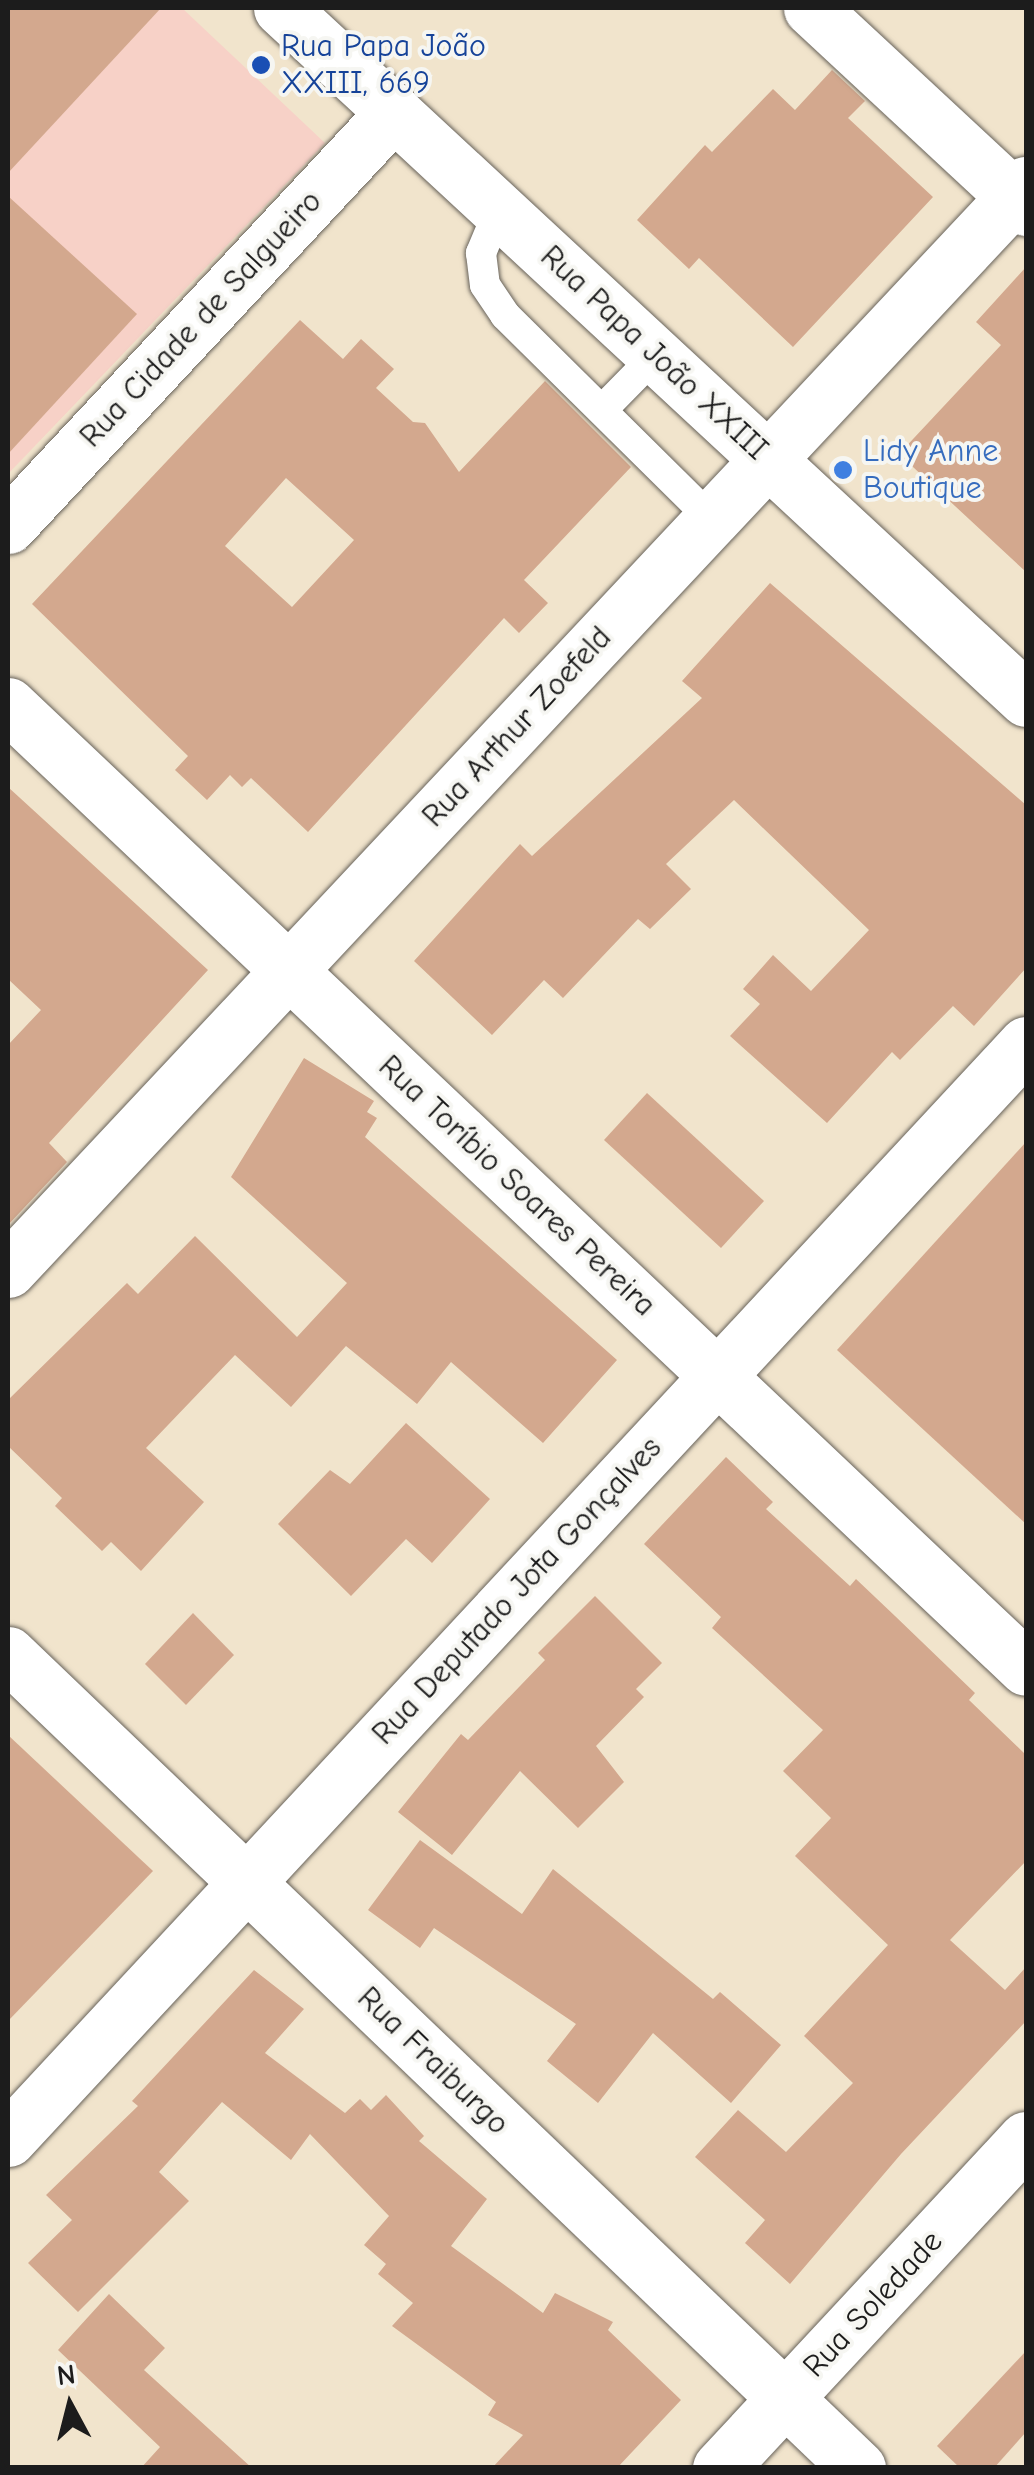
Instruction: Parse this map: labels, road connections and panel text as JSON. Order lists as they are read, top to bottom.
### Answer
{
  "streets": {
    "street": [
      "Rua Cidade de Salgueiro",
      "Rua Papa João XXIII",
      "Rua Arthur Zoefeld",
      "Rua Toríbio Soares Pereira",
      "Rua Deputado Jota Gonçalves",
      "Rua Fraiburgo",
      "Rua Soledade"
    ]
  },
  "crossings": [
    ["Rua Cidade de Salgueiro", "Rua Papa João XXIII"],
    ["Rua Papa João XXIII", "Rua Arthur Zoefeld"],
    ["Rua Arthur Zoefeld", "Rua Toríbio Soares Pereira"],
    ["Rua Toríbio Soares Pereira", "Rua Deputado Jota Gonçalves"],
    ["Rua Deputado Jota Gonçalves", "Rua Fraiburgo"],
    ["Rua Fraiburgo", "Rua Soledade"]
  ],
  "places": ["Rua Papa João XXIII, 669", "Lidy Anne Boutique"],
  "north": "top"
}
